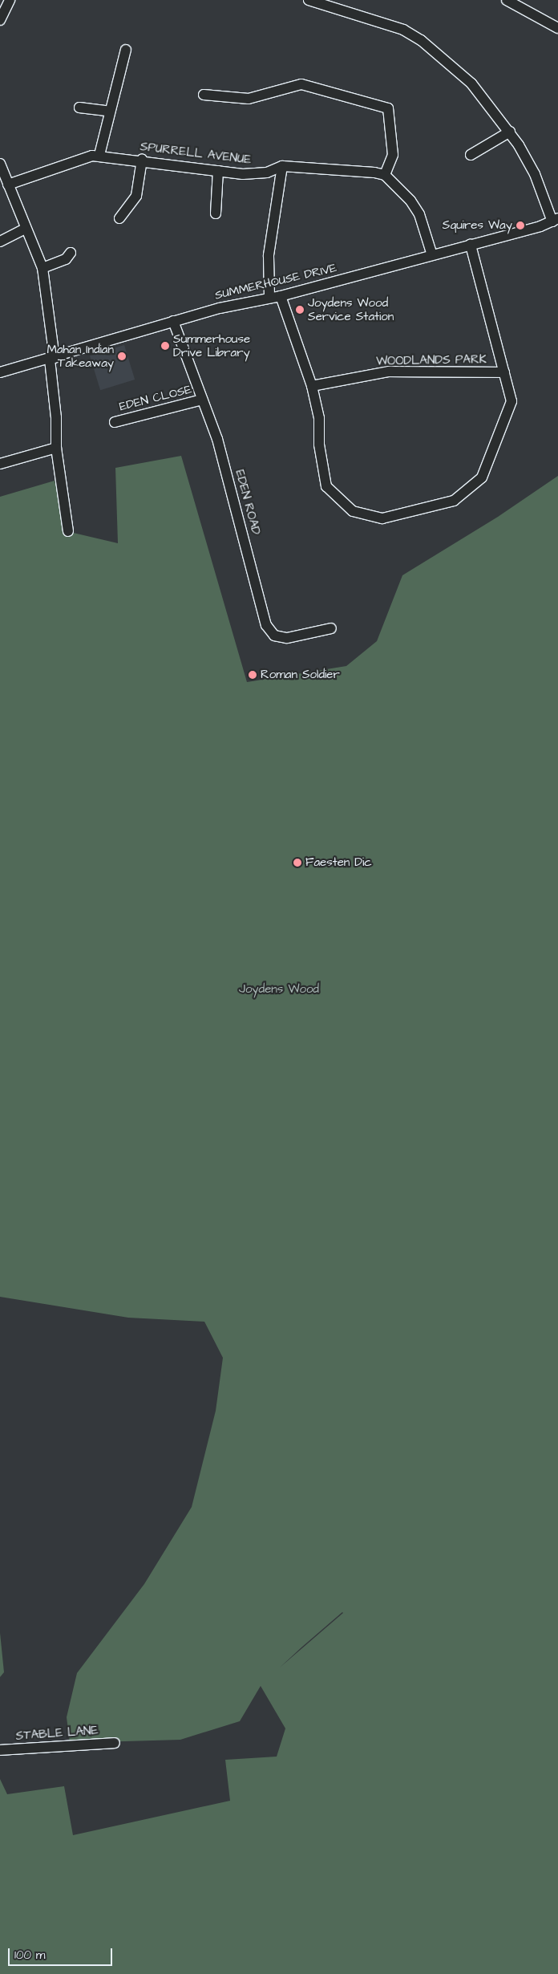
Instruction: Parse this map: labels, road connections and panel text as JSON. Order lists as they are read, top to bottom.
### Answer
{
  "streets": {
    "street": [
      "SPURRELL AVENUE",
      "SUMMERHOUSE DRIVE",
      "WOODLANDS PARK",
      "EDEN CLOSE",
      "EDEN ROAD",
      "STABLE LANE"
    ]
  },
  "crossings": [
    ["SUMMERHOUSE DRIVE", "WOODLANDS PARK"],
    ["SUMMERHOUSE DRIVE", "EDEN ROAD"],
    ["EDEN CLOSE", "EDEN ROAD"]
  ],
  "parks": ["Joydens Wood"],
  "places": [
    "Squires Way",
    "Joydens Wood Service Station",
    "Summerhouse Drive Library",
    "Mahan Indian Takeaway",
    "Roman Soldier",
    "Faesten Dic"
  ],
  "scale_bar": "100 m"
}
